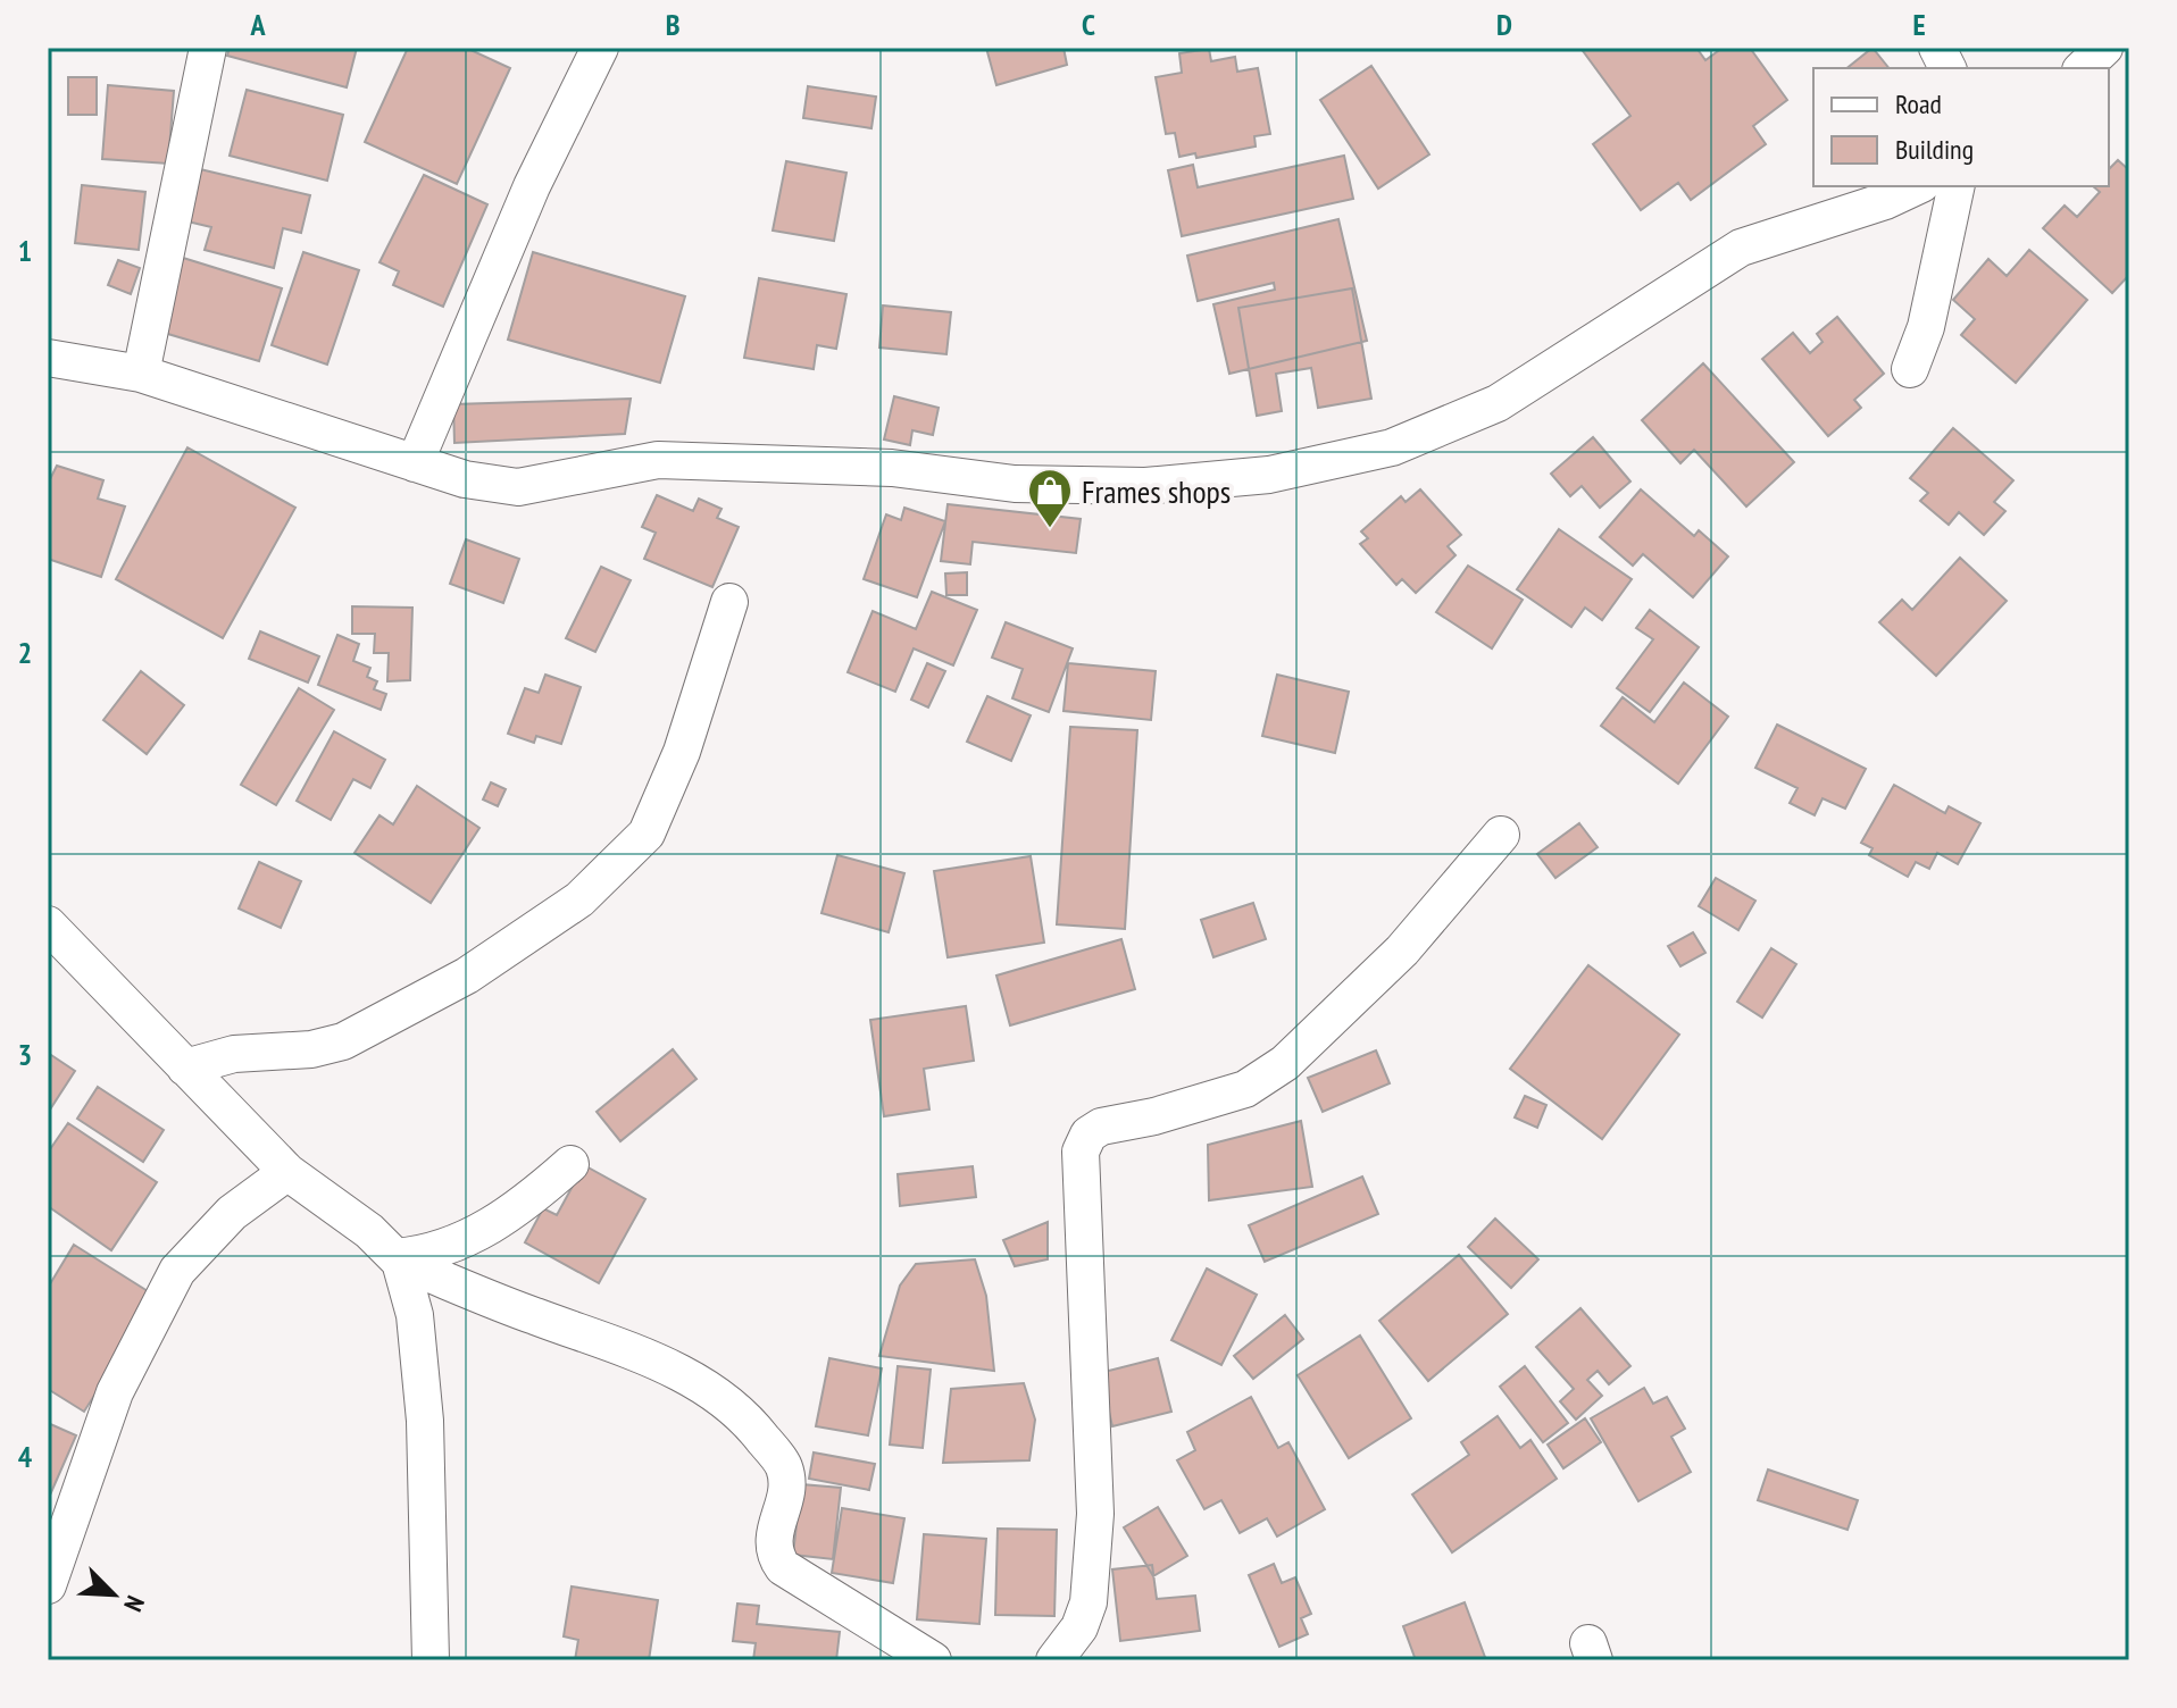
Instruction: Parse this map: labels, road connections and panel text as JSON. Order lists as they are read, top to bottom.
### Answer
{
  "places": {
    "shop": ["Frames shops"]
  },
  "legend": ["Road", "Building"],
  "north": "bottom right",
  "grid": {
    "columns": [
      "A",
      "B",
      "C",
      "D",
      "E"
    ],
    "rows": [
      "1",
      "2",
      "3",
      "4"
    ]
  }
}
